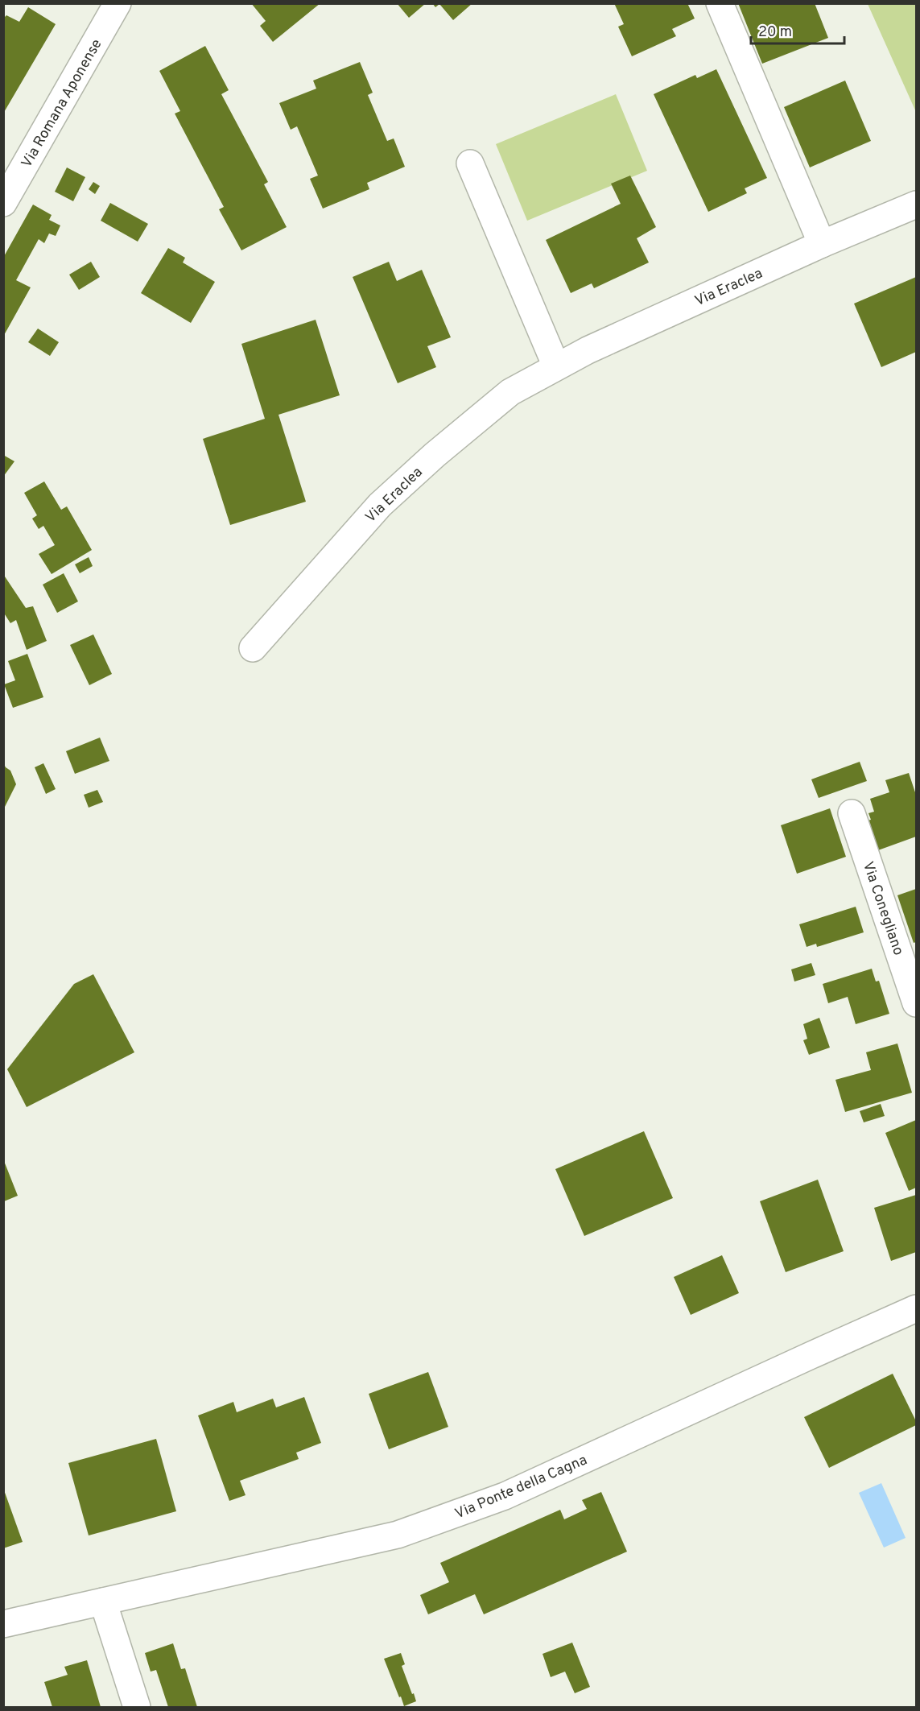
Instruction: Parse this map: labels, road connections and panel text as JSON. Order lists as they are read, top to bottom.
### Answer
{
  "streets": {
    "street": [
      "Via Romana Aponense",
      "Via Eraclea",
      "Via Conegliano",
      "Via Ponte della Cagna"
    ]
  },
  "scale_bar": "20 m"
}
